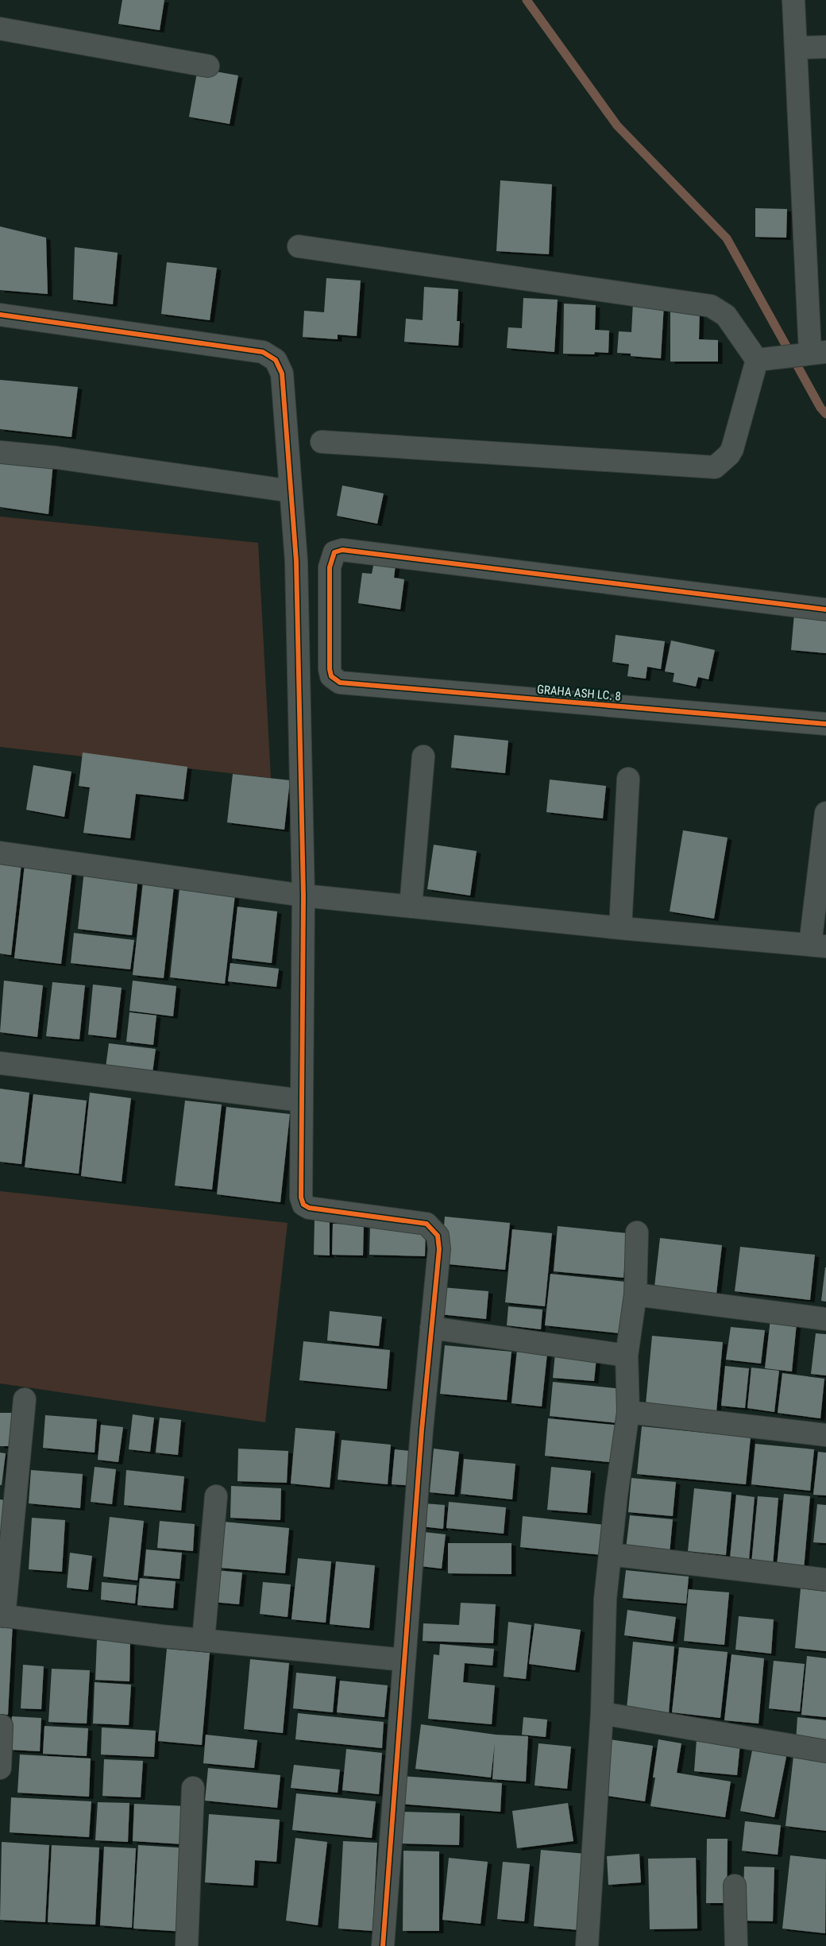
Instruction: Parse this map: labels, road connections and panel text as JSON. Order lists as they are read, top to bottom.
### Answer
{
  "streets": {
    "street": ["GRAHA ASH LC. 8"]
  }
}
